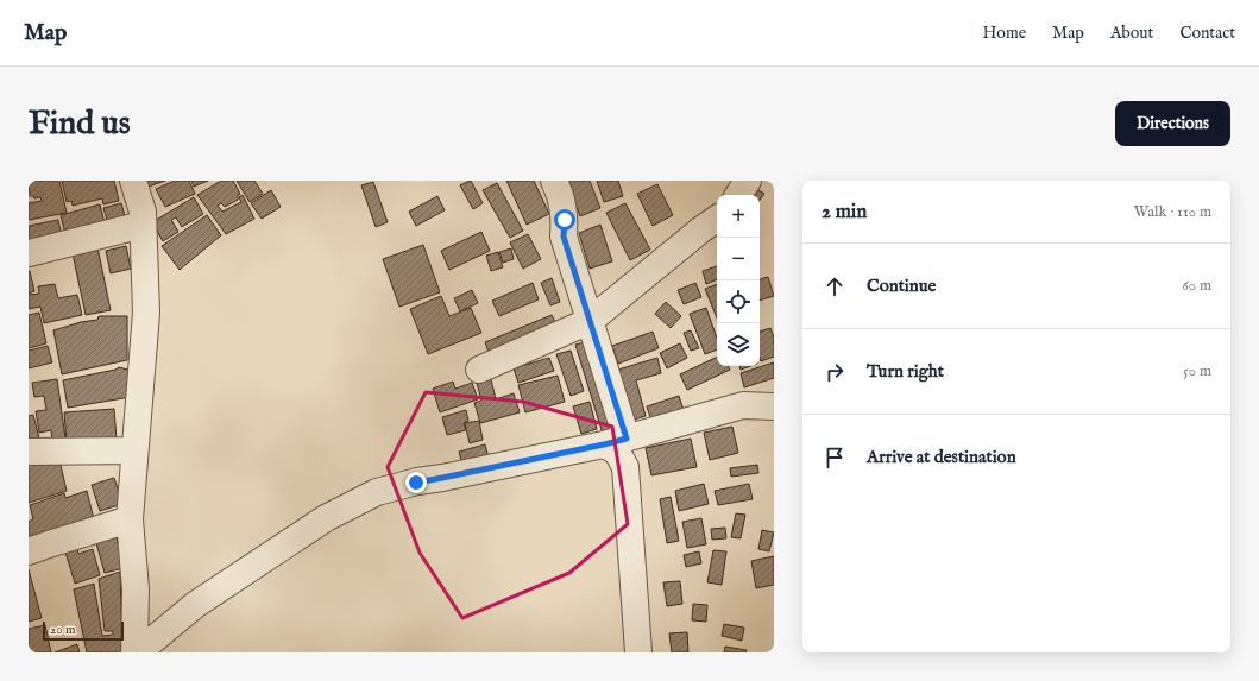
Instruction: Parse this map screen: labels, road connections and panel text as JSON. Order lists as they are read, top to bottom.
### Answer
{
  "scale_bar": "20 m",
  "page": {
    "header": "Map",
    "nav": [
      "Home",
      "Map",
      "About",
      "Contact"
    ],
    "buttons": "Directions",
    "title": "Find us",
    "heading": ["2 min", "Walk · 110 m"],
    "map_buttons": ["+", "−"],
    "list": [
      ["Continue", "60 m"],
      ["Turn right", "50 m"],
      "Arrive at destination"
    ],
    "scale": "20 m"
  }
}
